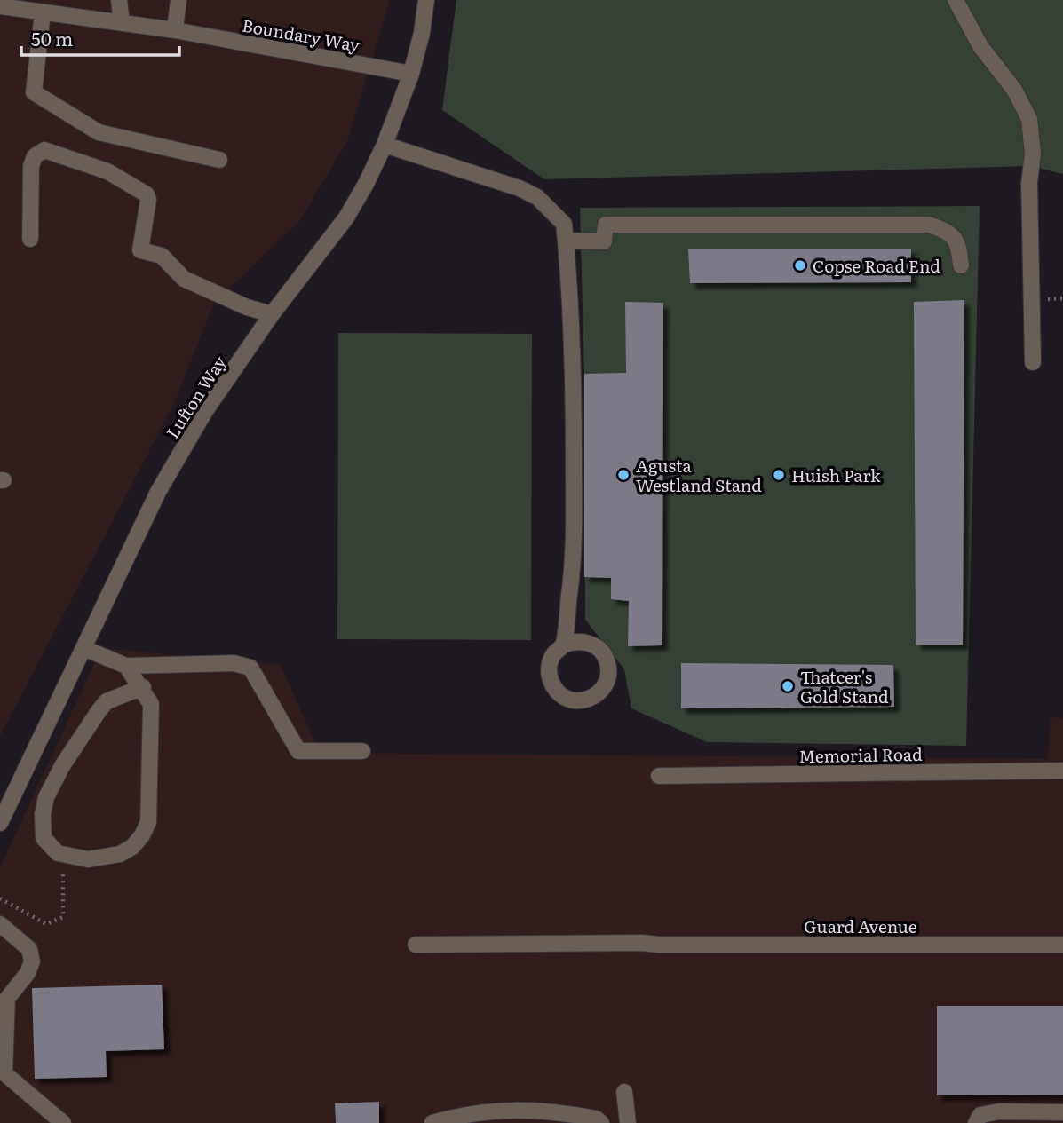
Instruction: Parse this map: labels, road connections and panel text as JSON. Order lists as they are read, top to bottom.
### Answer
{
  "streets": {
    "street": [
      "Boundary Way",
      "Lufton Way",
      "Memorial Road",
      "Guard Avenue"
    ]
  },
  "crossings": [
    ["Boundary Way", "Lufton Way"]
  ],
  "places": [
    "Copse Road End",
    "Agusta Westland Stand",
    "Huish Park",
    "Thatcer's Gold Stand"
  ],
  "scale_bar": "50 m"
}
